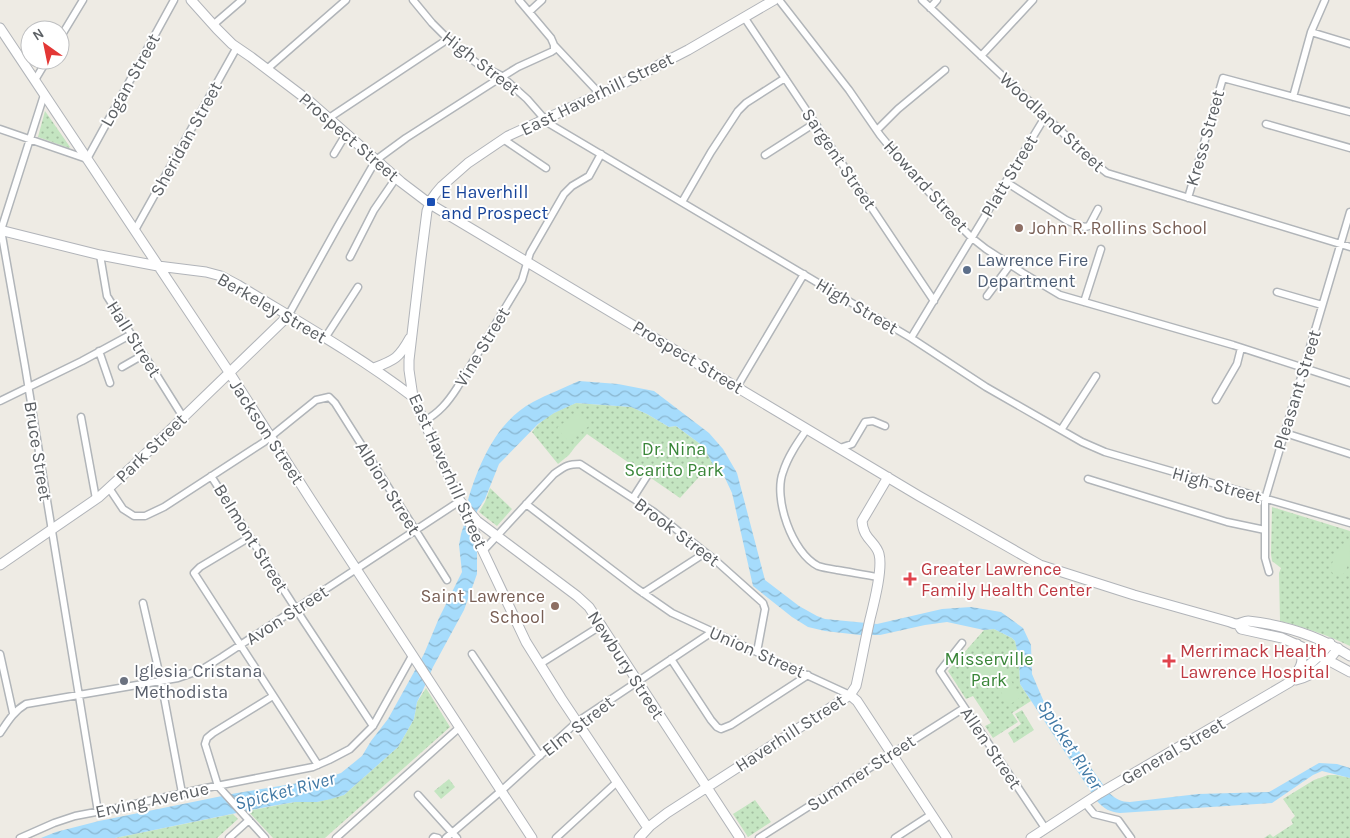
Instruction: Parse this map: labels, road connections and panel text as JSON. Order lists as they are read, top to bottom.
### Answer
{
  "streets": {
    "main road": [
      "East Haverhill Street",
      "Prospect Street",
      "Berkeley Street",
      "Jackson Street",
      "Park Street",
      "Union Street",
      "Newbury Street",
      "Haverhill Street",
      "General Street"
    ],
    "street": [
      "High Street",
      "Logan Street",
      "Woodland Street",
      "Kress Street",
      "Sheridan Street",
      "Sargent Street",
      "Platt Street",
      "Howard Street",
      "Hall Street",
      "Vine Street",
      "Pleasant Street",
      "Bruce Street",
      "Albion Street",
      "Brook Street",
      "Belmont Street",
      "Avon Street",
      "Elm Street",
      "Allen Street",
      "Summer Street",
      "Erving Avenue"
    ]
  },
  "crossings": [
    ["High Street", "East Haverhill Street"],
    ["High Street", "Platt Street"],
    ["High Street", "Vine Street"],
    ["High Street", "Pleasant Street"],
    ["Logan Street", "Jackson Street"],
    ["East Haverhill Street", "Prospect Street"],
    ["East Haverhill Street", "Sargent Street"],
    ["East Haverhill Street", "Berkeley Street"],
    ["East Haverhill Street", "Vine Street"],
    ["East Haverhill Street", "Brook Street"],
    ["East Haverhill Street", "Avon Street"],
    ["East Haverhill Street", "Newbury Street"],
    ["East Haverhill Street", "Elm Street"],
    ["East Haverhill Street", "Haverhill Street"],
    ["Woodland Street", "Kress Street"],
    ["Woodland Street", "Platt Street"],
    ["Woodland Street", "Pleasant Street"],
    ["Prospect Street", "Sheridan Street"],
    ["Prospect Street", "Vine Street"],
    ["Prospect Street", "Haverhill Street"],
    ["Prospect Street", "General Street"],
    ["Sheridan Street", "Jackson Street"],
    ["Sargent Street", "Platt Street"],
    ["Platt Street", "Howard Street"],
    ["Howard Street", "Pleasant Street"],
    ["Berkeley Street", "Hall Street"],
    ["Berkeley Street", "Jackson Street"],
    ["Berkeley Street", "Park Street"],
    ["Berkeley Street", "Bruce Street"],
    ["Hall Street", "Park Street"],
    ["Jackson Street", "Park Street"],
    ["Jackson Street", "Bruce Street"],
    ["Jackson Street", "Albion Street"],
    ["Jackson Street", "Avon Street"],
    ["Jackson Street", "Elm Street"],
    ["Jackson Street", "Erving Avenue"],
    ["Park Street", "Bruce Street"],
    ["Bruce Street", "Avon Street"],
    ["Bruce Street", "Erving Avenue"],
    ["Albion Street", "Avon Street"],
    ["Brook Street", "Union Street"],
    ["Brook Street", "Newbury Street"],
    ["Belmont Street", "Avon Street"],
    ["Belmont Street", "Erving Avenue"],
    ["Avon Street", "Newbury Street"],
    ["Union Street", "Elm Street"],
    ["Union Street", "Haverhill Street"],
    ["Union Street", "Summer Street"],
    ["Newbury Street", "Elm Street"],
    ["Newbury Street", "Haverhill Street"],
    ["Allen Street", "General Street"],
    ["Allen Street", "Summer Street"]
  ],
  "water": ["Spicket River"],
  "parks": ["Dr. Nina Scarito Park", "Misserville Park"],
  "places": {
    "transit": ["E Haverhill and Prospect"],
    "other": [
      "John R. Rollins School",
      "Lawrence Fire Department",
      "Saint Lawrence School",
      "Iglesia Cristana Methodista"
    ],
    "health": ["Greater Lawrence Family Health Center", "Merrimack Health Lawrence Hospital"]
  },
  "north": "top left"
}
